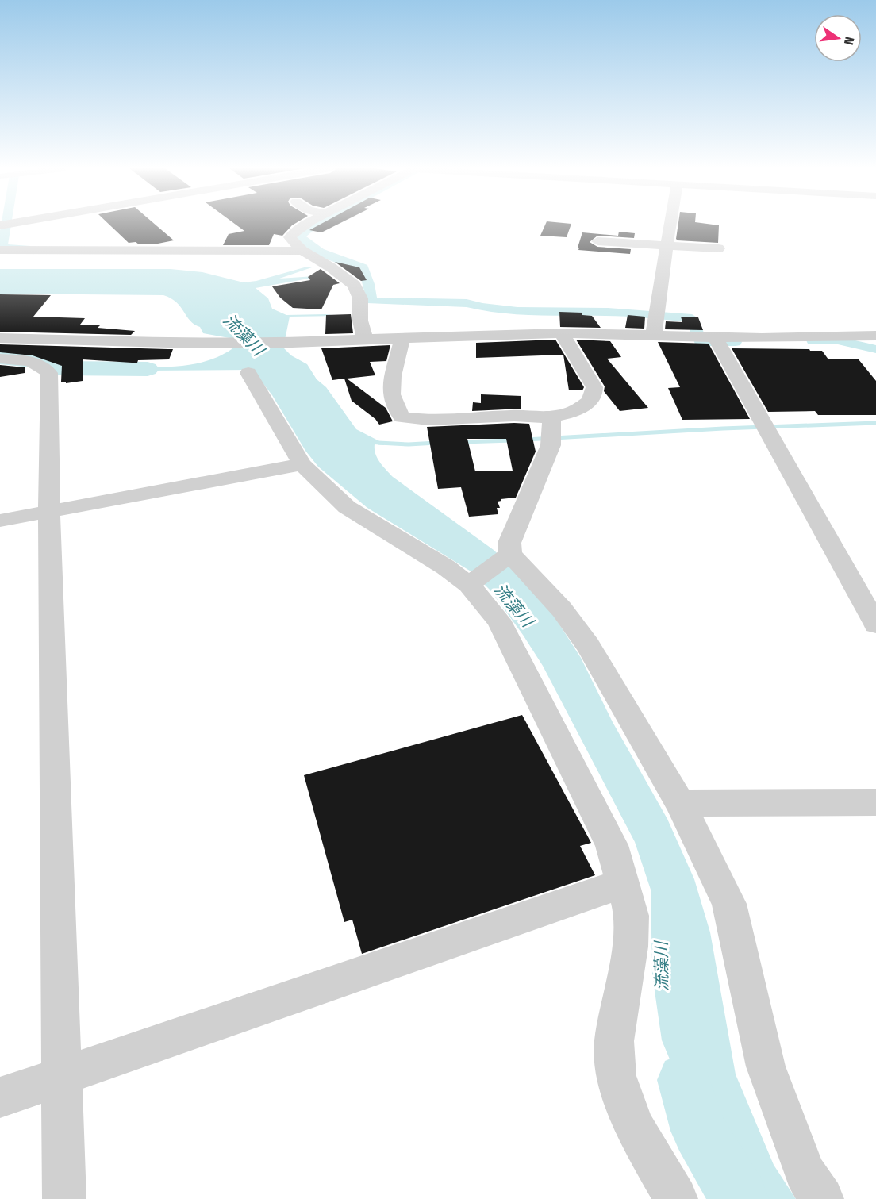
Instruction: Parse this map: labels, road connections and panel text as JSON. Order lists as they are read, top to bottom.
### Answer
{
  "water": ["流藻川"],
  "north": "right"
}
